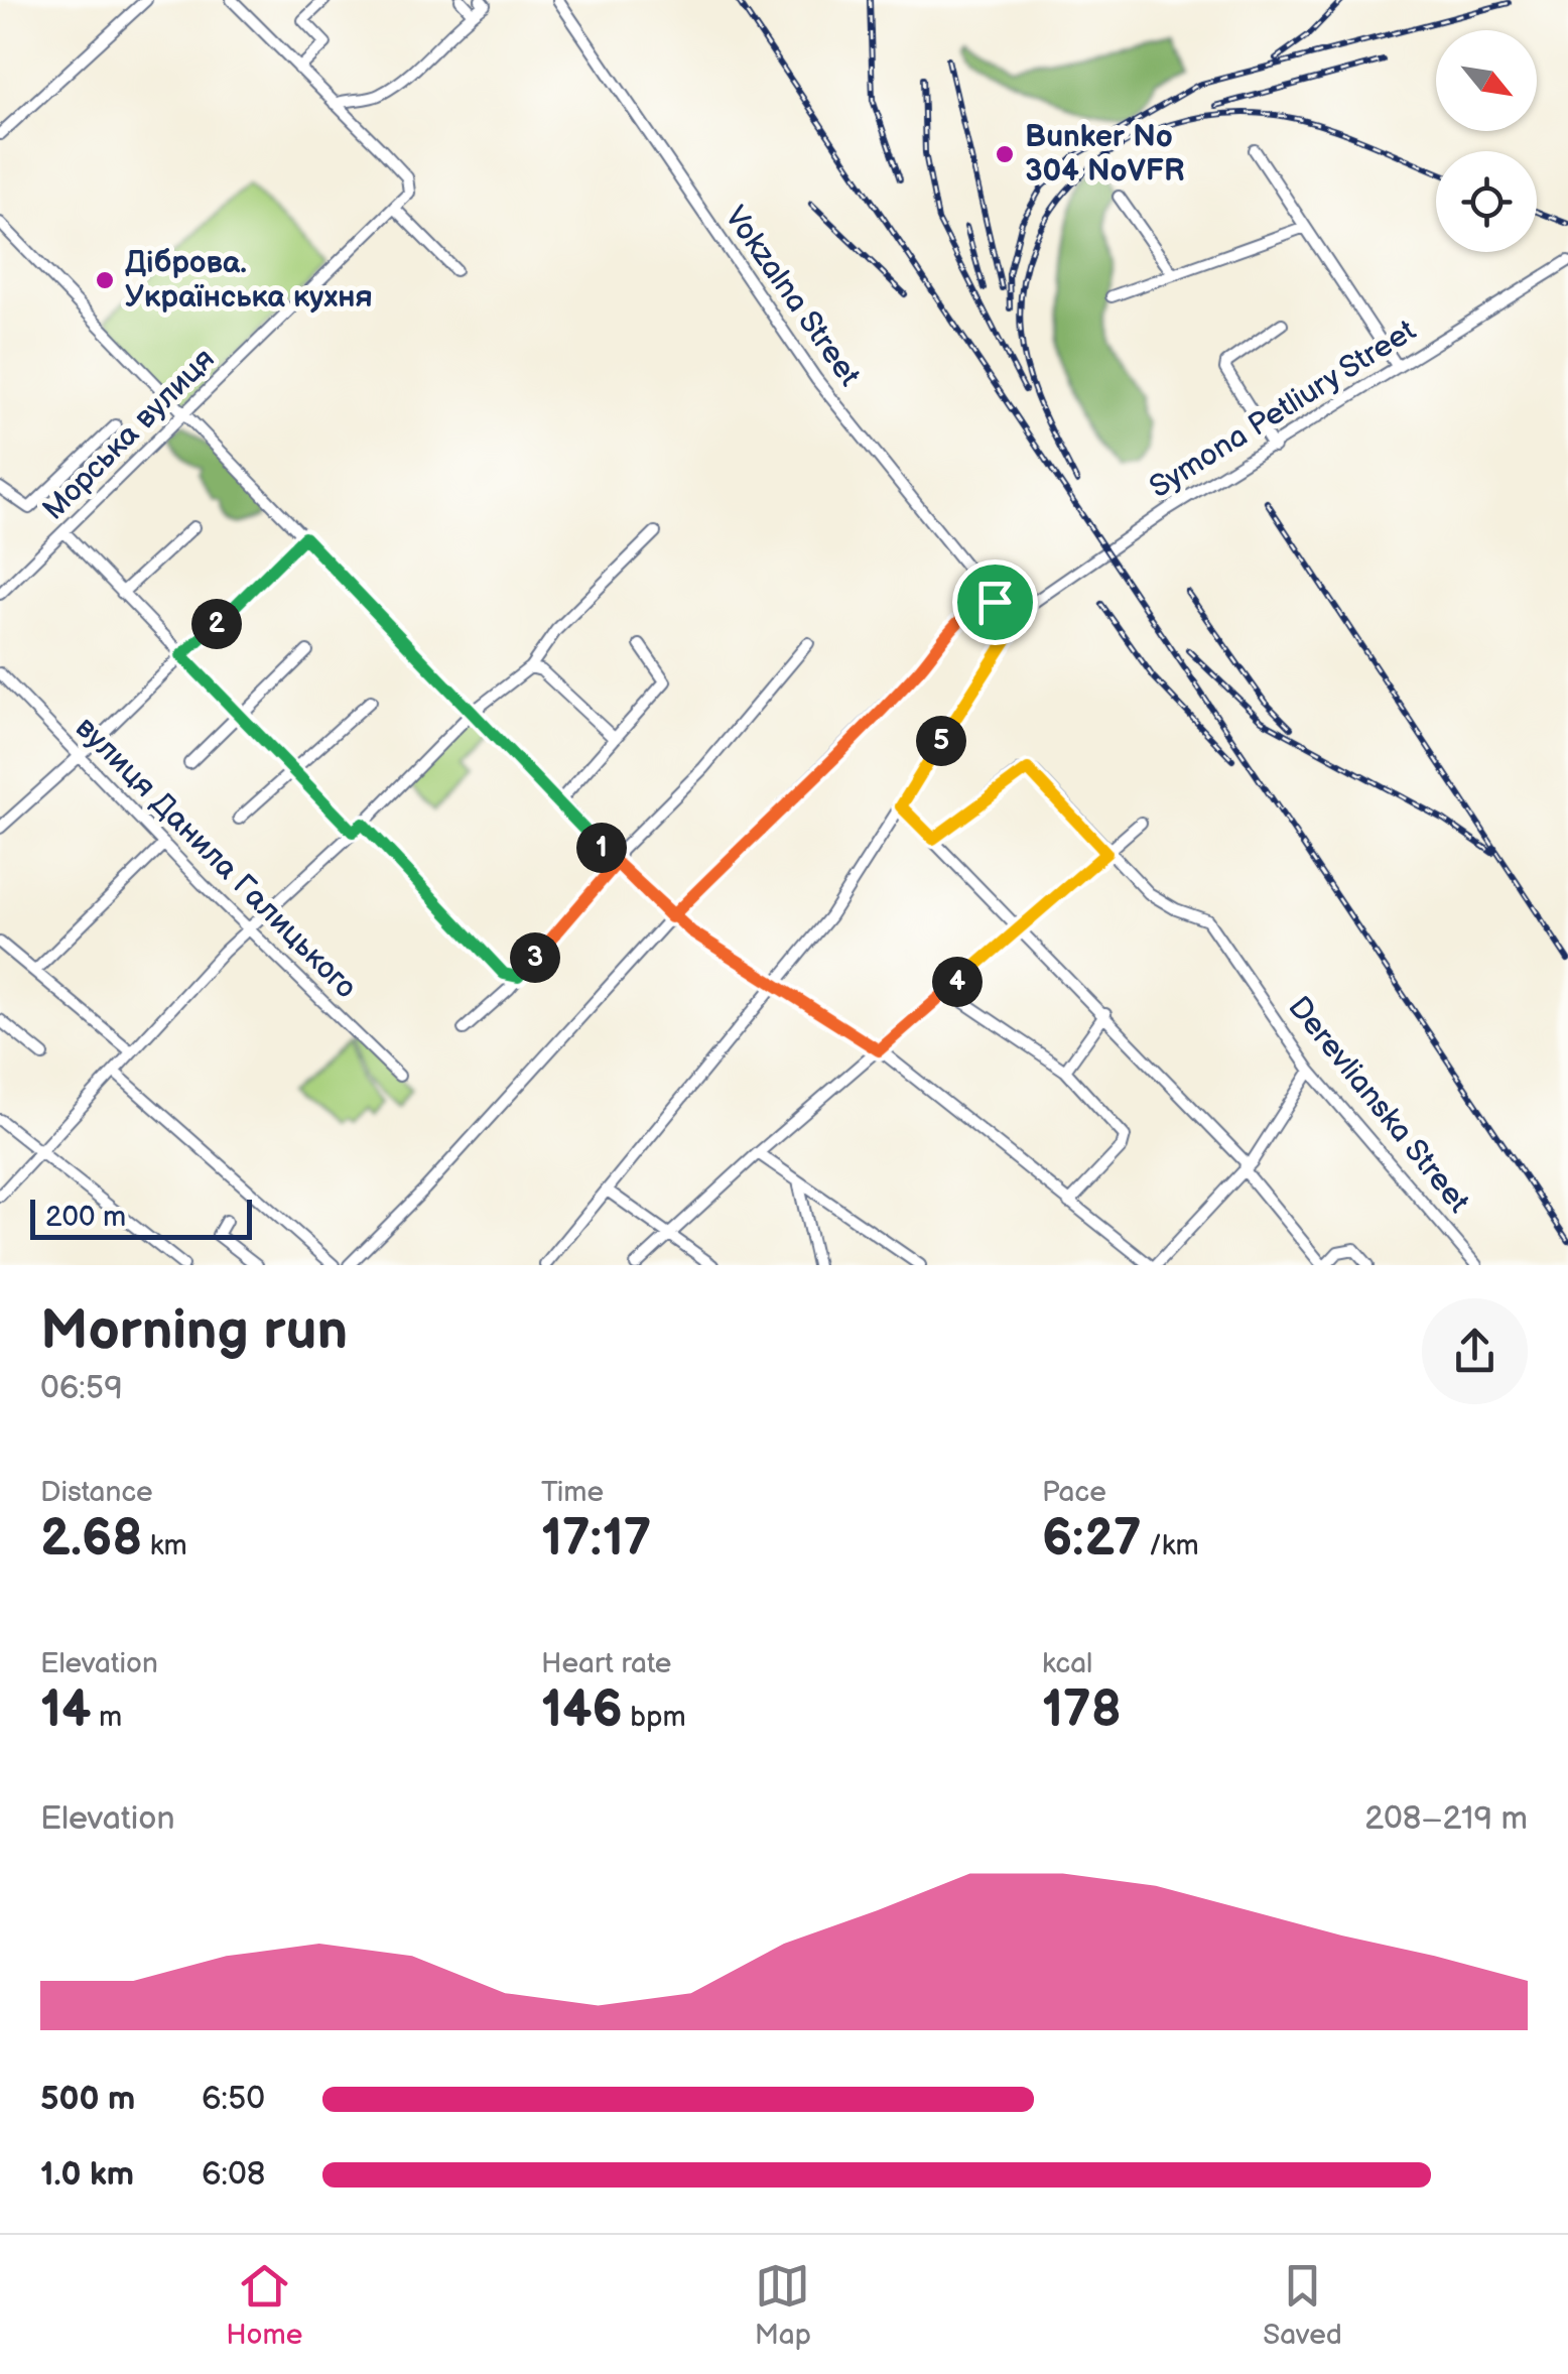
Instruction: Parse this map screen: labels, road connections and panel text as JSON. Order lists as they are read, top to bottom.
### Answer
{
  "streets": {
    "street": [
      "Vokzalna Street",
      "Symona Petliury Street",
      "Морська вулиця",
      "вулиця Данила Галицького",
      "Derevlianska Street"
    ]
  },
  "places": ["Bunker No 304 NoVFR", "Діброва. Українська кухня"],
  "scale_bar": "200 m",
  "north": "bottom right",
  "page": {
    "pins": [
      "2",
      "5",
      "1",
      "3",
      "4"
    ],
    "scale": "200 m",
    "heading": ["Morning run", "06:59"],
    "stats": [
      ["Distance", "2.68 km"],
      ["Time", "17:17"],
      ["Pace", "6:27 /km"],
      ["Elevation", "14 m"],
      ["Heart rate", "146 bpm"],
      ["kcal", "178"]
    ],
    "chart": ["Elevation", "208–219 m"],
    "list": [
      {
        "name": "500 m",
        "note": "6:50"
      },
      {
        "name": "1.0 km",
        "note": "6:08"
      }
    ],
    "tabs": ["Home", "Map", "Saved"]
  }
}
